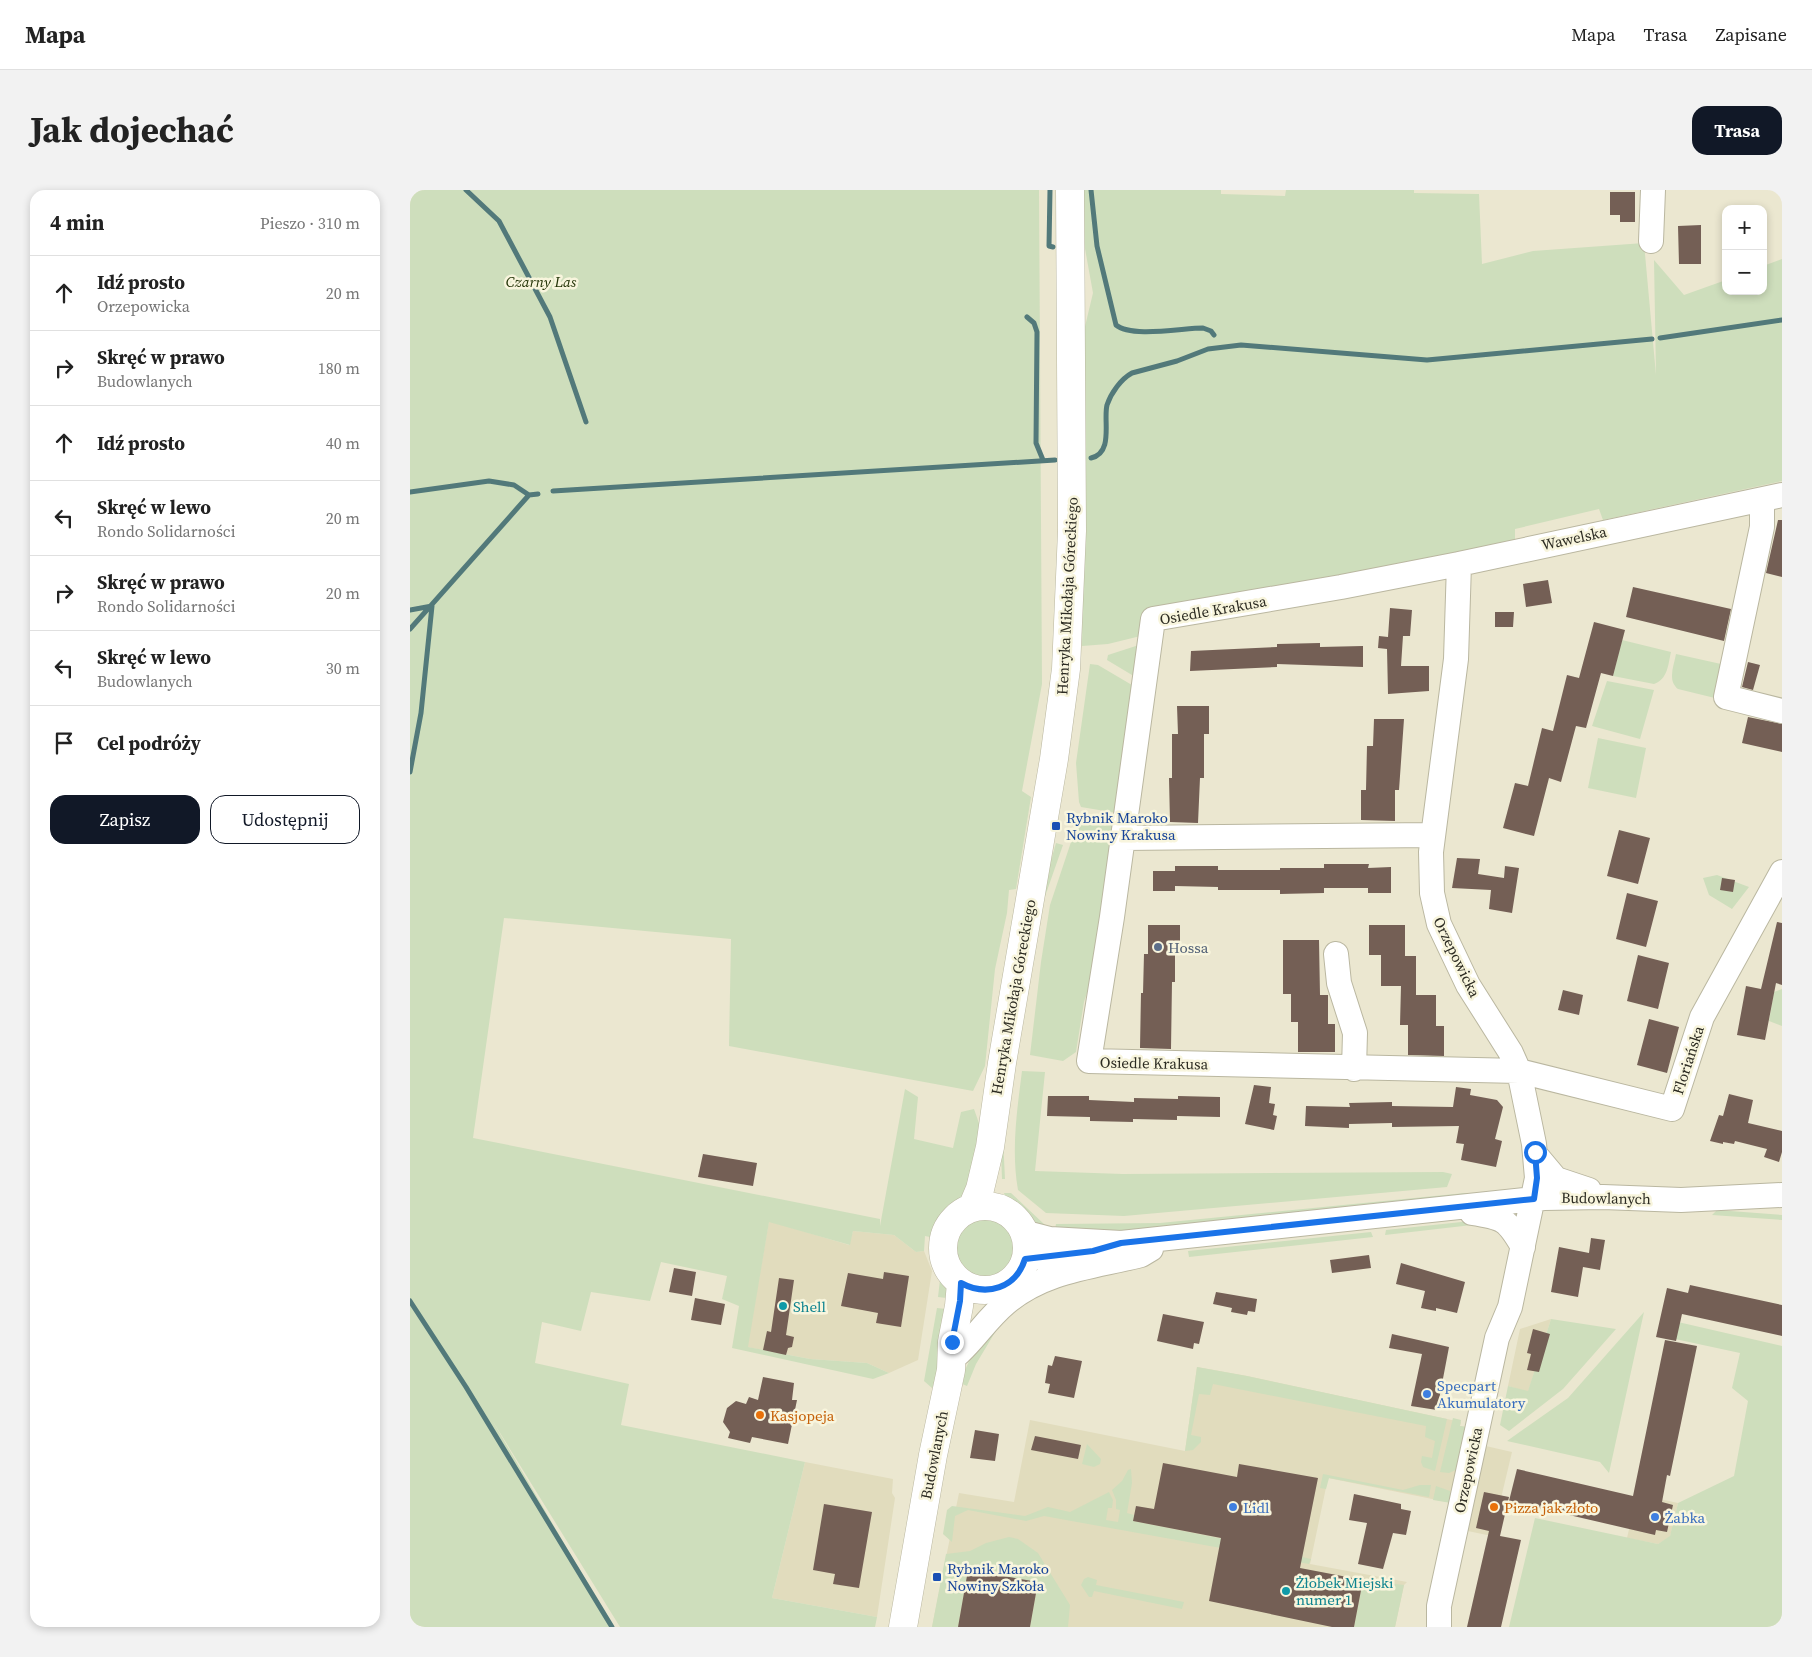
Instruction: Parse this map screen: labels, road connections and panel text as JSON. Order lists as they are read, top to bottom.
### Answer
{
  "streets": {
    "main road": ["Henryka Mikołaja Góreckiego", "Budowlanych"],
    "street": [
      "Wawelska",
      "Osiedle Krakusa",
      "Orzepowicka",
      "Floriańska"
    ]
  },
  "crossings": [
    ["Wawelska", "Osiedle Krakusa"],
    ["Wawelska", "Orzepowicka"],
    ["Henryka Mikołaja Góreckiego", "Budowlanych"],
    ["Osiedle Krakusa", "Orzepowicka"],
    ["Osiedle Krakusa", "Floriańska"],
    ["Orzepowicka", "Floriańska"],
    ["Orzepowicka", "Budowlanych"]
  ],
  "parks": ["Czarny Las"],
  "places": {
    "transit": ["Rybnik Maroko Nowiny Krakusa", "Rybnik Maroko Nowiny Szkoła"],
    "other": [
      "Hossa",
      "Shell",
      "Specpart Akumulatory",
      "Kasjopeja",
      "Lidl",
      "Pizza jak złoto",
      "Żabka",
      "Żłobek Miejski numer 1"
    ]
  },
  "page": {
    "header": "Mapa",
    "nav": ["Mapa", "Trasa", "Zapisane"],
    "title": "Jak dojechać",
    "buttons": [
      "Trasa",
      ["Zapisz", "Udostępnij"]
    ],
    "heading": ["4 min", "Pieszo · 310 m"],
    "map_buttons": ["+", "−"],
    "list": [
      ["Idź prosto", "Orzepowicka", "20 m"],
      ["Skręć w prawo", "Budowlanych", "180 m"],
      ["Idź prosto", "40 m"],
      ["Skręć w lewo", "Rondo Solidarności", "20 m"],
      ["Skręć w prawo", "Rondo Solidarności", "20 m"],
      ["Skręć w lewo", "Budowlanych", "30 m"],
      "Cel podróży"
    ]
  }
}
